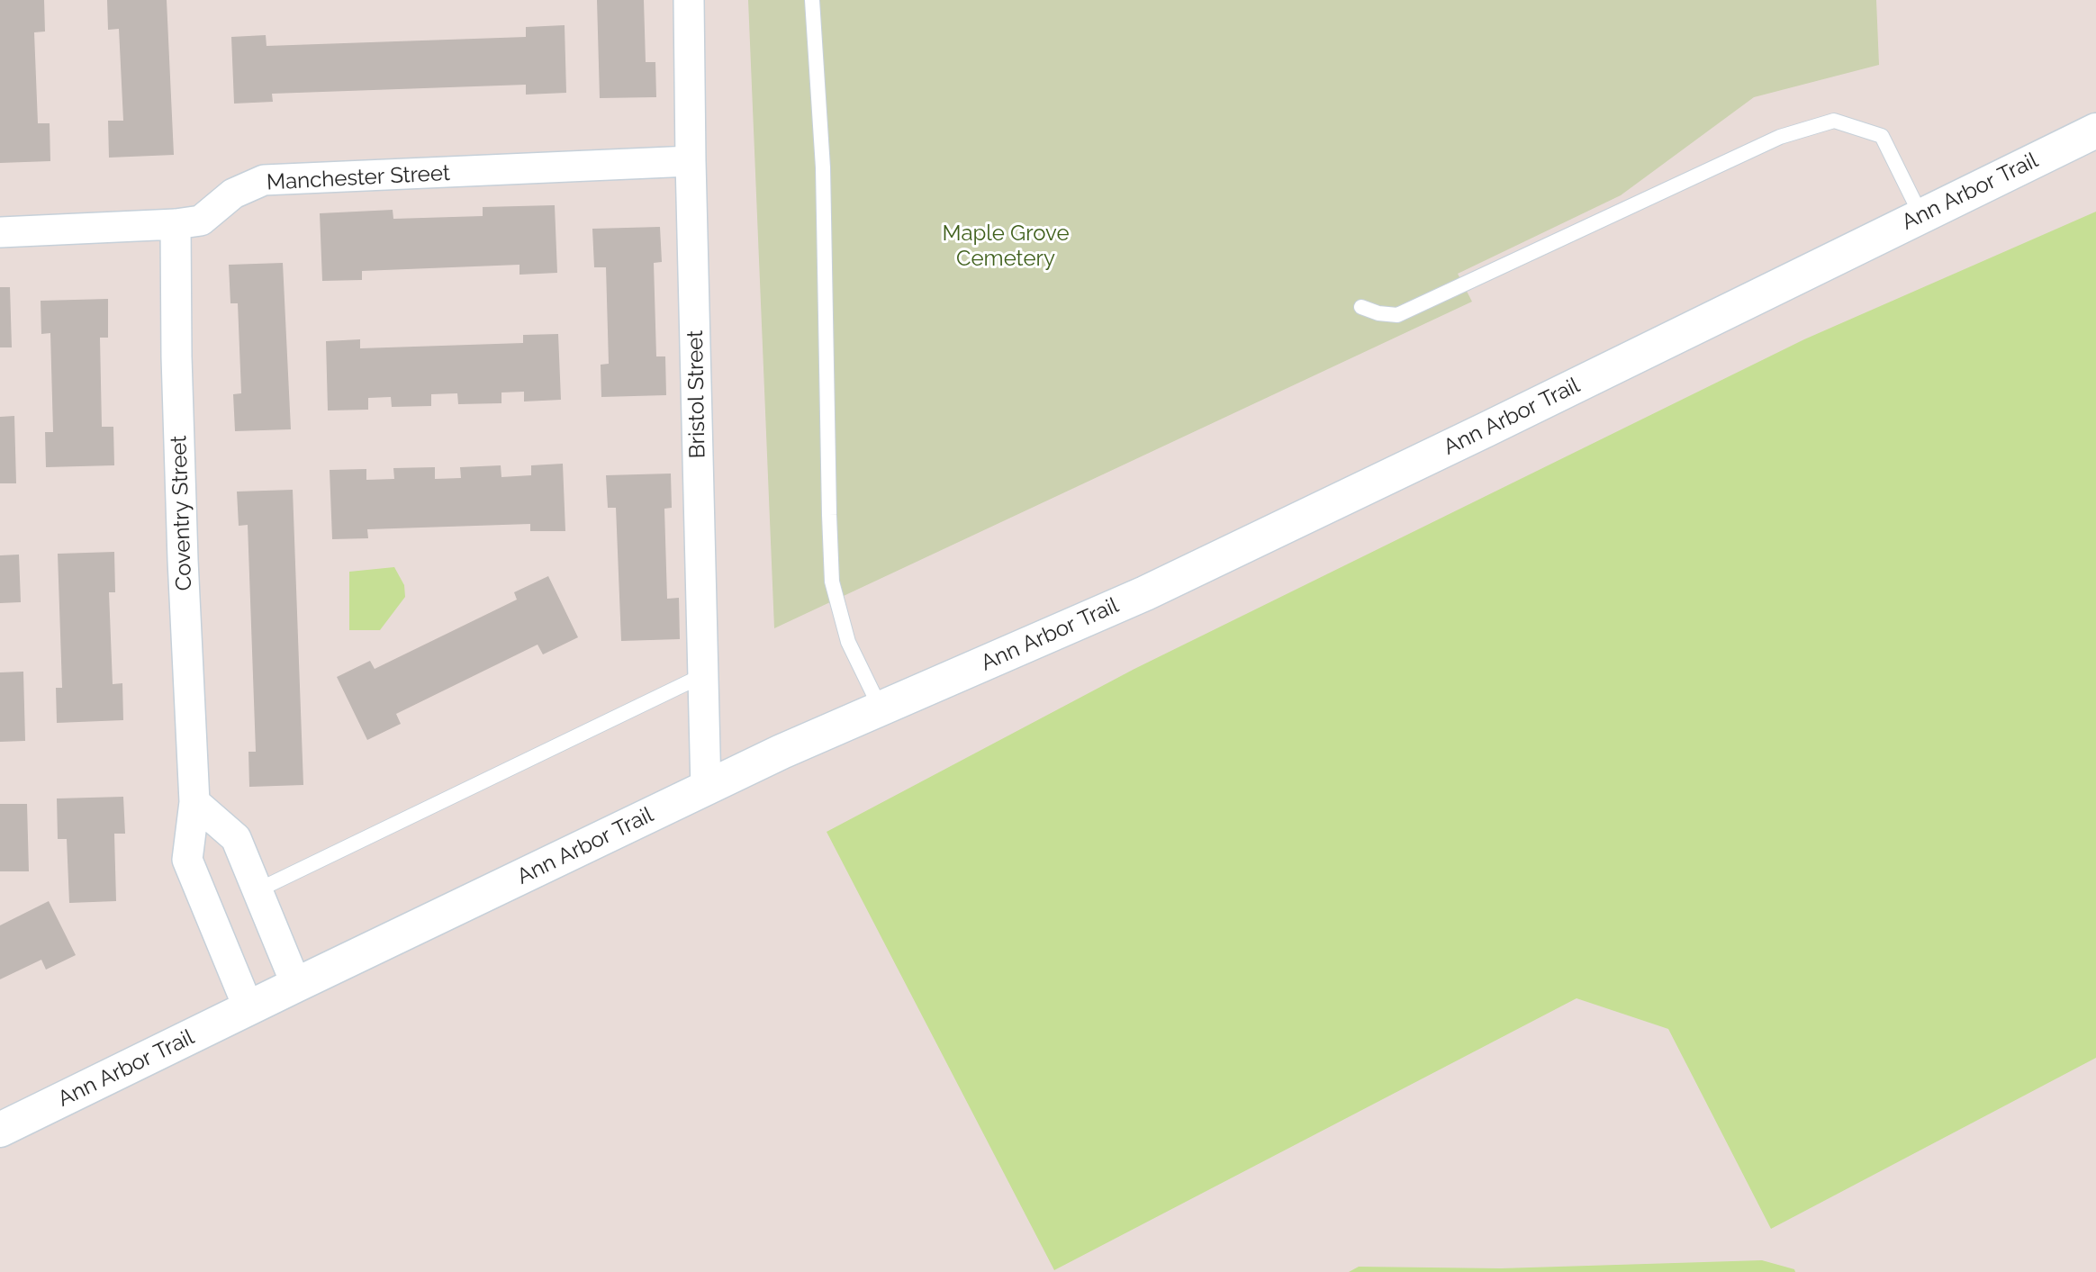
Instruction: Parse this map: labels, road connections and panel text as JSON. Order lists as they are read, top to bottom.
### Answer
{
  "streets": {
    "street": [
      "Manchester Street",
      "Ann Arbor Trail",
      "Bristol Street",
      "Coventry Street"
    ]
  },
  "crossings": [
    ["Manchester Street", "Bristol Street"],
    ["Manchester Street", "Coventry Street"],
    ["Ann Arbor Trail", "Bristol Street"],
    ["Ann Arbor Trail", "Coventry Street"]
  ],
  "parks": ["Maple Grove Cemetery"]
}
